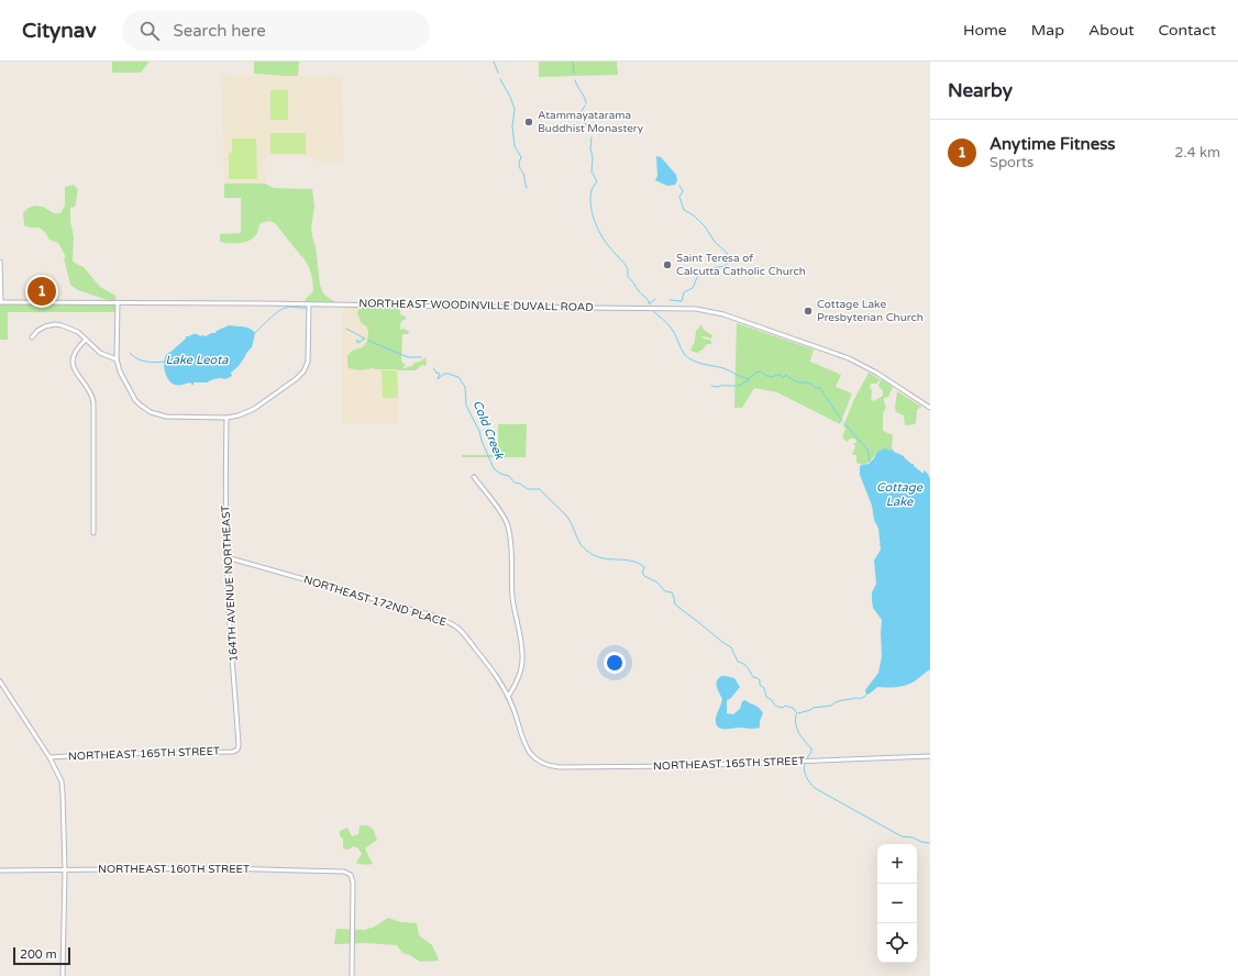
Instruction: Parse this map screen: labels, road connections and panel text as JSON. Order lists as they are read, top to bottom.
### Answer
{
  "streets": {
    "street": [
      "NORTHEAST WOODINVILLE DUVALL ROAD",
      "164TH AVENUE NORTHEAST",
      "NORTHEAST 172ND PLACE",
      "NORTHEAST 165TH STREET",
      "NORTHEAST 160TH STREET"
    ]
  },
  "crossings": [
    ["164TH AVENUE NORTHEAST", "NORTHEAST 172ND PLACE"],
    ["164TH AVENUE NORTHEAST", "NORTHEAST 165TH STREET"],
    ["NORTHEAST 172ND PLACE", "NORTHEAST 165TH STREET"]
  ],
  "water": ["Lake Leota", "Cold Creek", "Cottage Lake"],
  "places": ["Atammayatarama Buddhist Monastery", "Saint Teresa of Calcutta Catholic Church", "Cottage Lake Presbyterian Church"],
  "scale_bar": "200 m",
  "page": {
    "header": "Citynav",
    "search": "Search here",
    "nav": [
      "Home",
      "Map",
      "About",
      "Contact"
    ],
    "heading": "Nearby",
    "list": [
      {
        "mark": "1",
        "name": "Anytime Fitness",
        "note": "Sports",
        "value": "2.4 km"
      }
    ],
    "pins": "1",
    "map_buttons": ["+", "−"],
    "scale": "200 m"
  }
}
